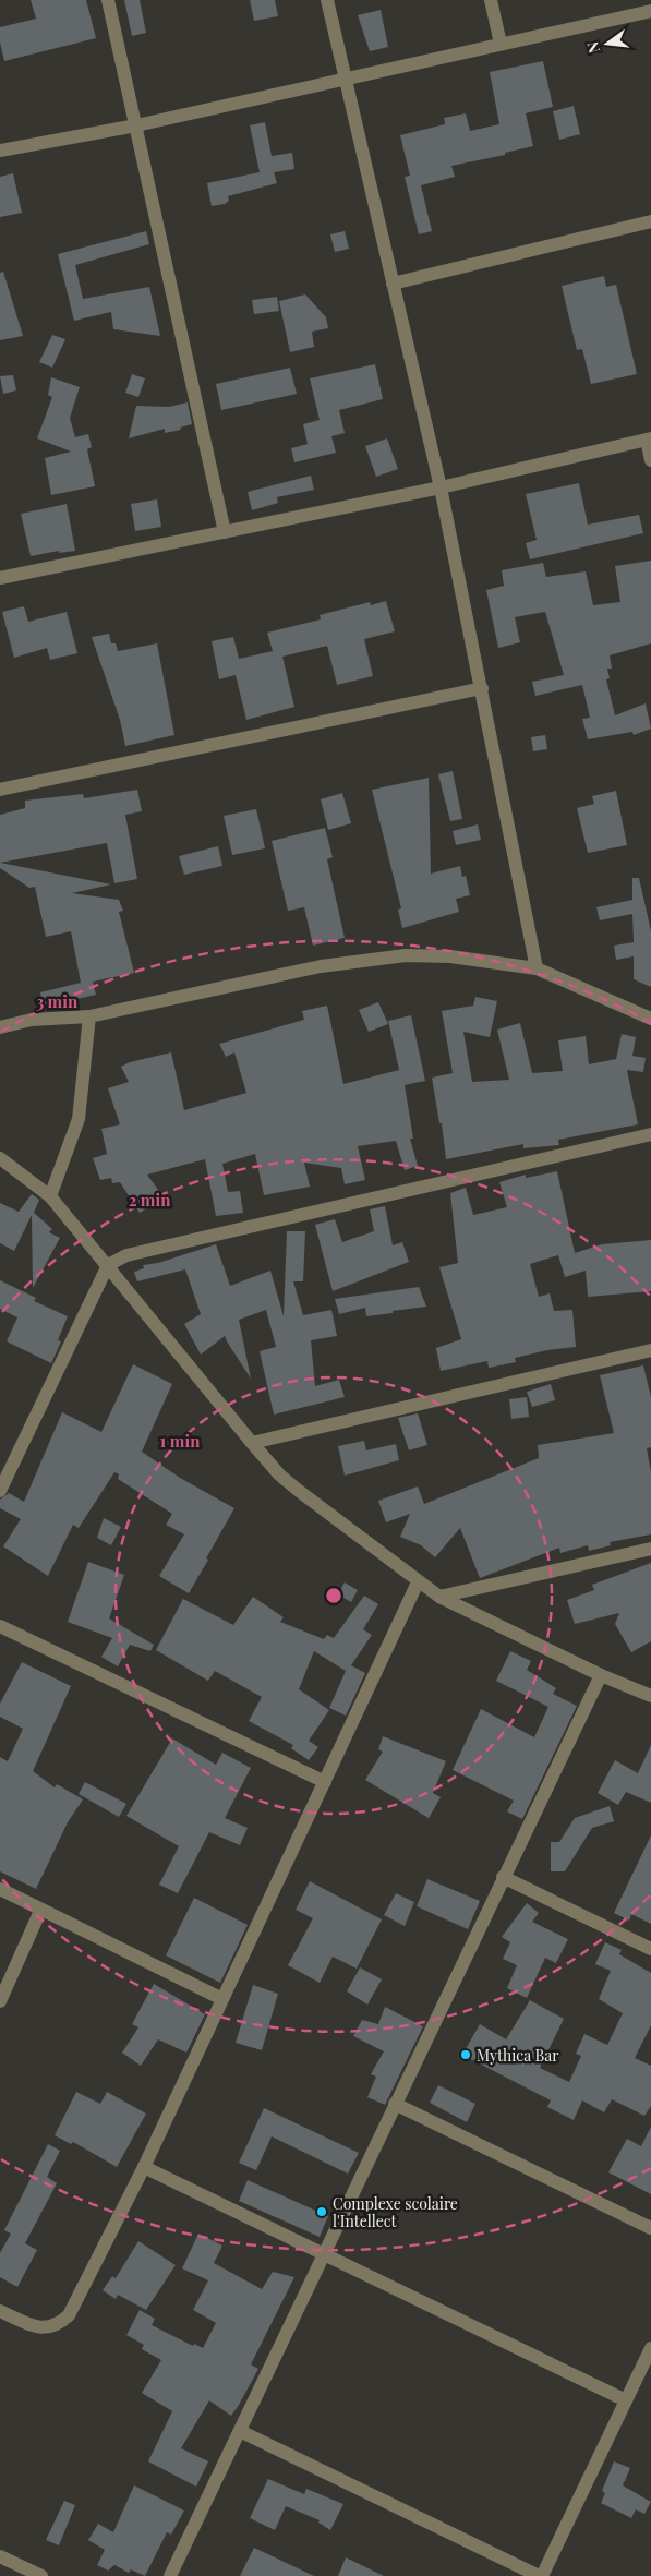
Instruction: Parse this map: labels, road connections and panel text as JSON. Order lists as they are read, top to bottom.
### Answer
{
  "places": ["Mythica Bar", "Complexe scolaire l'Intellect"],
  "north": "left",
  "rings": ["3 min", "2 min", "1 min"]
}
